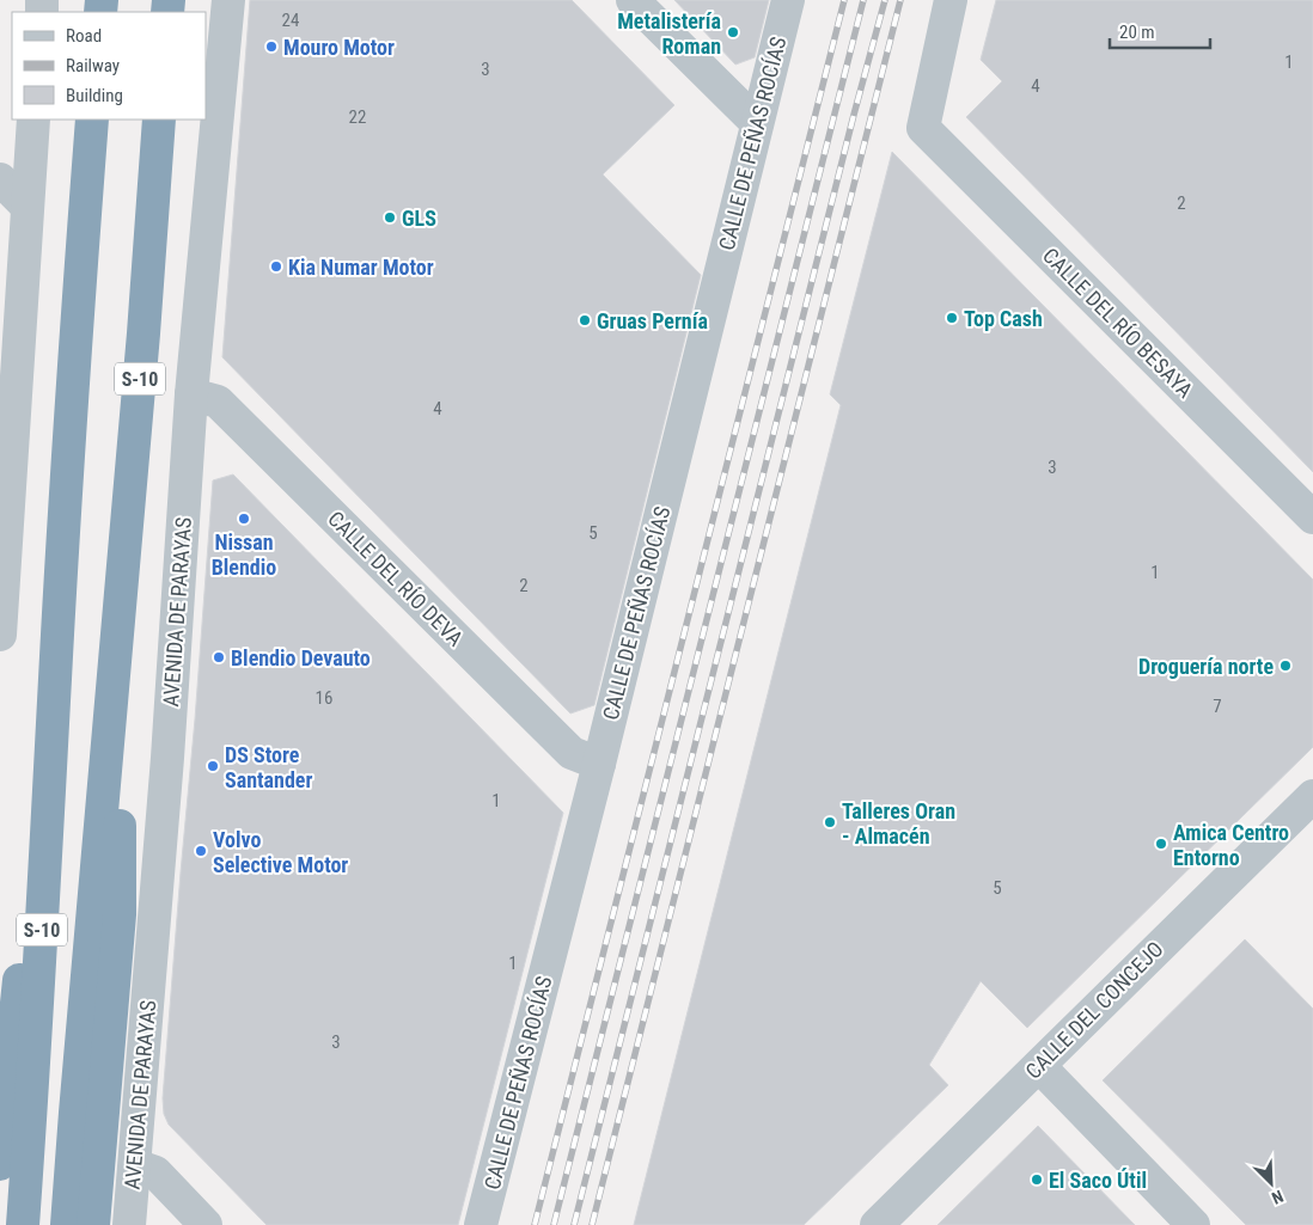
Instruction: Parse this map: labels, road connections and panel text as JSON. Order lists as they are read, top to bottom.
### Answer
{
  "streets": {
    "highway": ["S-10"],
    "street": [
      "CALLE DE PEÑAS ROCÍAS",
      "CALLE DEL RÍO BESAYA",
      "CALLE DEL RÍO DEVA",
      "AVENIDA DE PARAYAS",
      "CALLE DEL CONCEJO"
    ]
  },
  "crossings": [
    ["CALLE DE PEÑAS ROCÍAS", "CALLE DEL RÍO DEVA"],
    ["CALLE DEL RÍO DEVA", "AVENIDA DE PARAYAS"]
  ],
  "places": [
    "Metalistería Roman",
    "Mouro Motor",
    "GLS",
    "Kia Numar Motor",
    "Top Cash",
    "Gruas Pernía",
    "Nissan Blendio",
    "Blendio Devauto",
    "Droguería norte",
    "DS Store Santander",
    "Talleres Oran - Almacén",
    "Amica Centro Entorno",
    "Volvo Selective Motor",
    "El Saco Útil"
  ],
  "house_numbers": [
    "24",
    "1",
    "3",
    "4",
    "22",
    "2",
    "4",
    "3",
    "5",
    "1",
    "2",
    "16",
    "7",
    "1",
    "5",
    "1",
    "3"
  ],
  "legend": ["Road", "Railway", "Building"],
  "scale_bar": "20 m",
  "north": "bottom right"
}
